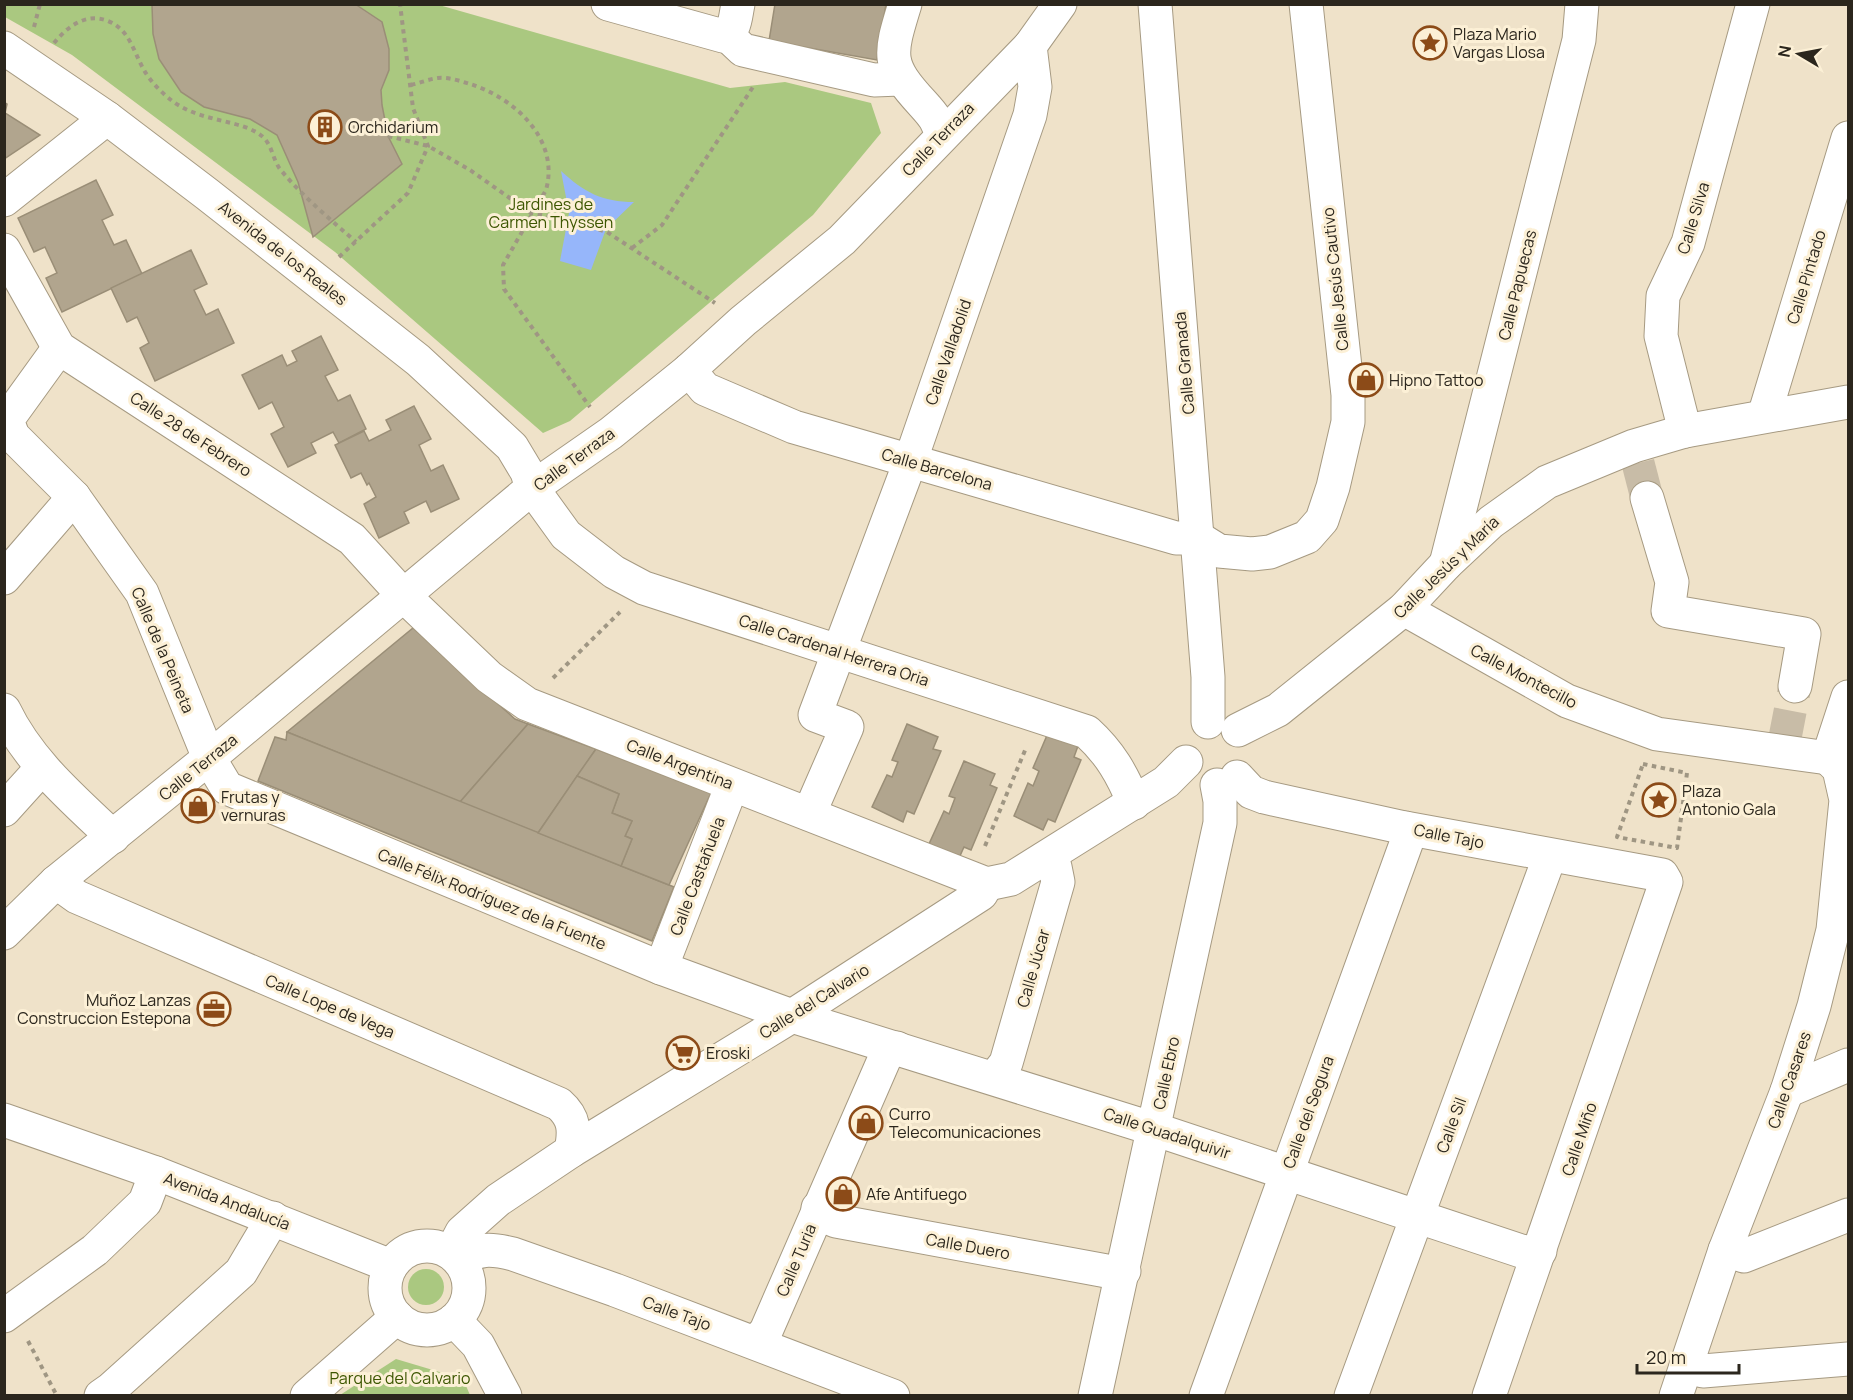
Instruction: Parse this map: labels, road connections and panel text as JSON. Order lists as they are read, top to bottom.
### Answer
{
  "streets": {
    "street": [
      "Calle Terraza",
      "Calle Silva",
      "Avenida de los Reales",
      "Calle Pintado",
      "Calle Jesús Cautivo",
      "Calle Papuecas",
      "Calle Valladolid",
      "Calle Granada",
      "Calle 28 de Febrero",
      "Calle Barcelona",
      "Calle Jesús y María",
      "Calle de la Peineta",
      "Calle Cardenal Herrera Oria",
      "Calle Montecillo",
      "Calle Argentina",
      "Calle Tajo",
      "Calle Castañuela",
      "Calle Félix Rodríguez de la Fuente",
      "Calle Júcar",
      "Calle del Calvario",
      "Calle Lope de Vega",
      "Calle Ebro",
      "Calle Casares",
      "Calle del Segura",
      "Calle Sil",
      "Calle Guadalquivir",
      "Calle Miño",
      "Avenida Andalucía",
      "Calle Duero",
      "Calle Turia"
    ]
  },
  "crossings": [
    ["Calle Terraza", "Avenida de los Reales"],
    ["Calle Terraza", "Calle Valladolid"],
    ["Calle Terraza", "Calle 28 de Febrero"],
    ["Calle Terraza", "Calle Barcelona"],
    ["Calle Terraza", "Calle de la Peineta"],
    ["Calle Terraza", "Calle Cardenal Herrera Oria"],
    ["Calle Terraza", "Calle Argentina"],
    ["Calle Terraza", "Calle Félix Rodríguez de la Fuente"],
    ["Calle Terraza", "Calle Lope de Vega"],
    ["Calle Silva", "Calle Jesús y María"],
    ["Avenida de los Reales", "Calle Cardenal Herrera Oria"],
    ["Calle Pintado", "Calle Jesús y María"],
    ["Calle Jesús Cautivo", "Calle Granada"],
    ["Calle Jesús Cautivo", "Calle Barcelona"],
    ["Calle Papuecas", "Calle Jesús y María"],
    ["Calle Valladolid", "Calle Barcelona"],
    ["Calle Valladolid", "Calle Cardenal Herrera Oria"],
    ["Calle Valladolid", "Calle Argentina"],
    ["Calle Granada", "Calle Barcelona"],
    ["Calle Granada", "Calle Jesús y María"],
    ["Calle Granada", "Calle Tajo"],
    ["Calle Granada", "Calle del Calvario"],
    ["Calle Granada", "Calle Ebro"],
    ["Calle 28 de Febrero", "Calle de la Peineta"],
    ["Calle 28 de Febrero", "Calle Argentina"],
    ["Calle Jesús y María", "Calle Montecillo"],
    ["Calle Jesús y María", "Calle Tajo"],
    ["Calle Jesús y María", "Calle del Calvario"],
    ["Calle Jesús y María", "Calle Ebro"],
    ["Calle de la Peineta", "Calle Félix Rodríguez de la Fuente"],
    ["Calle Cardenal Herrera Oria", "Calle del Calvario"],
    ["Calle Montecillo", "Calle Casares"],
    ["Calle Argentina", "Calle Castañuela"],
    ["Calle Argentina", "Calle del Calvario"],
    ["Calle Tajo", "Calle del Calvario"],
    ["Calle Tajo", "Calle Ebro"],
    ["Calle Tajo", "Calle del Segura"],
    ["Calle Tajo", "Calle Sil"],
    ["Calle Tajo", "Calle Miño"],
    ["Calle Tajo", "Avenida Andalucía"],
    ["Calle Tajo", "Calle Turia"],
    ["Calle Castañuela", "Calle Félix Rodríguez de la Fuente"],
    ["Calle Félix Rodríguez de la Fuente", "Calle del Calvario"],
    ["Calle Félix Rodríguez de la Fuente", "Calle Guadalquivir"],
    ["Calle Júcar", "Calle del Calvario"],
    ["Calle Júcar", "Calle Guadalquivir"],
    ["Calle del Calvario", "Calle Lope de Vega"],
    ["Calle del Calvario", "Calle Ebro"],
    ["Calle del Calvario", "Calle Guadalquivir"],
    ["Calle del Calvario", "Avenida Andalucía"],
    ["Calle Ebro", "Calle Guadalquivir"],
    ["Calle Ebro", "Calle Duero"],
    ["Calle del Segura", "Calle Guadalquivir"],
    ["Calle Sil", "Calle Guadalquivir"],
    ["Calle Guadalquivir", "Calle Miño"],
    ["Calle Guadalquivir", "Calle Turia"],
    ["Calle Duero", "Calle Turia"]
  ],
  "parks": ["Jardines de Carmen Thyssen", "Parque del Calvario"],
  "places": {
    "place": ["Plaza Mario Vargas Llosa", "Plaza Antonio Gala"],
    "building": ["Orchidarium"],
    "shop": [
      "Hipno Tattoo",
      "Frutas y vernuras",
      "Curro Telecomunicaciones",
      "Afe Antifuego"
    ],
    "office": ["Muñoz Lanzas Construccion Estepona"],
    "supermarket": ["Eroski"]
  },
  "scale_bar": "20 m",
  "north": "left"
}
